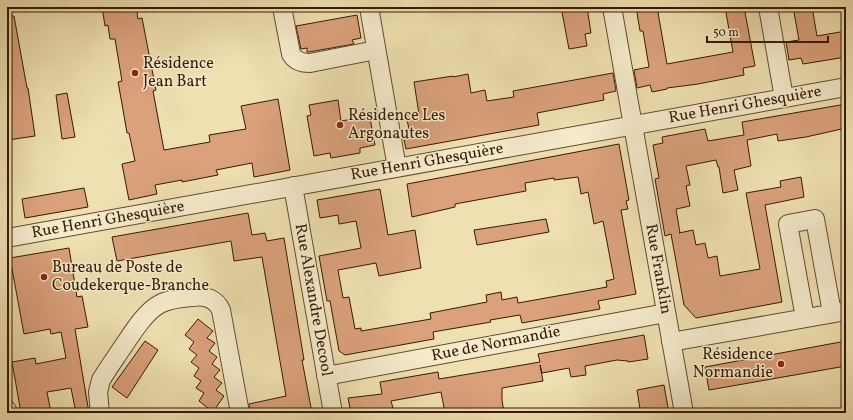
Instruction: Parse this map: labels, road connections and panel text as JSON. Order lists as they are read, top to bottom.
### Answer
{
  "streets": {
    "street": [
      "Rue Henri Ghesquière",
      "Rue Franklin",
      "Rue Alexandre Decool",
      "Rue de Normandie"
    ]
  },
  "crossings": [
    ["Rue Henri Ghesquière", "Rue Franklin"],
    ["Rue Henri Ghesquière", "Rue Alexandre Decool"],
    ["Rue Franklin", "Rue de Normandie"],
    ["Rue Alexandre Decool", "Rue de Normandie"]
  ],
  "places": [
    "Résidence Jean Bart",
    "Résidence Les Argonautes",
    "Bureau de Poste de Coudekerque-Branche",
    "Résidence Normandie"
  ],
  "scale_bar": "50 m"
}
